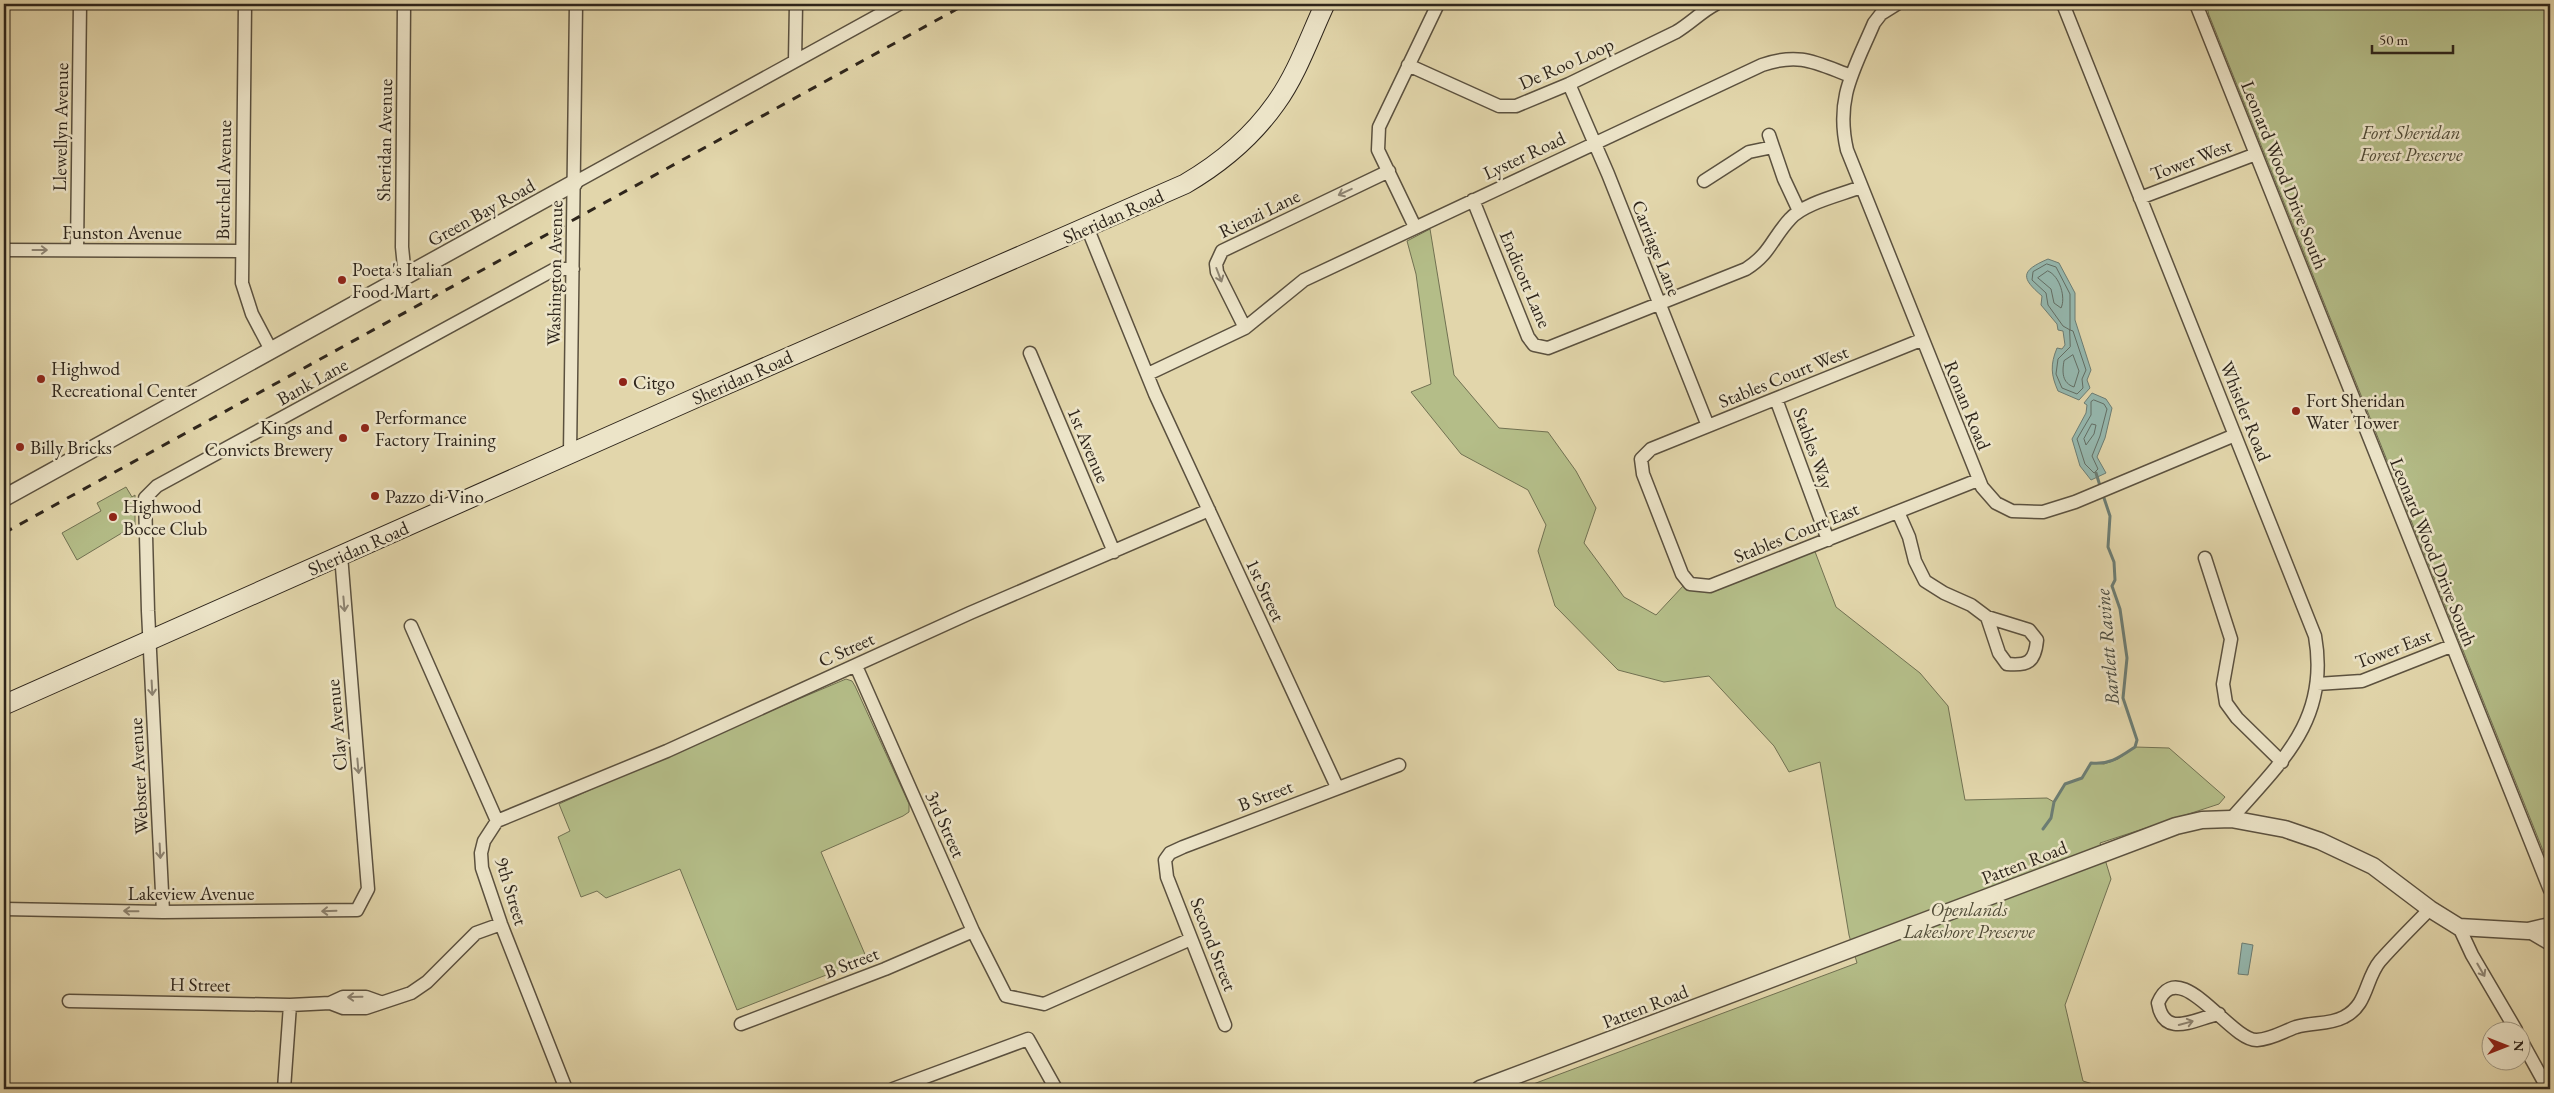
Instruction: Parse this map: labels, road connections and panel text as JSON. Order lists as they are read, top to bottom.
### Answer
{
  "streets": {
    "main road": ["Sheridan Road"],
    "street": [
      "De Roo Loop",
      "Llewellyn Avenue",
      "Sheridan Avenue",
      "Lyster Road",
      "Tower West",
      "Leonard Wood Drive South",
      "Burchell Avenue",
      "Green Bay Road",
      "Rienzi Lane",
      "Funston Avenue",
      "Carriage Lane",
      "Washington Avenue",
      "Endicott Lane",
      "Stables Court West",
      "Bank Lane",
      "Ronan Road",
      "Whistler Road",
      "1st Avenue",
      "Stables Way",
      "Stables Court East",
      "1st Street",
      "Tower East",
      "C Street",
      "Clay Avenue",
      "Webster Avenue",
      "B Street",
      "3rd Street",
      "Patten Road",
      "9th Street",
      "Lakeview Avenue",
      "Second Street",
      "H Street"
    ]
  },
  "crossings": [
    ["De Roo Loop", "Carriage Lane"],
    ["Llewellyn Avenue", "Funston Avenue"],
    ["Sheridan Avenue", "Green Bay Road"],
    ["Lyster Road", "Rienzi Lane"],
    ["Lyster Road", "Carriage Lane"],
    ["Lyster Road", "Endicott Lane"],
    ["Lyster Road", "Ronan Road"],
    ["Lyster Road", "1st Street"],
    ["Tower West", "Leonard Wood Drive South"],
    ["Tower West", "Whistler Road"],
    ["Leonard Wood Drive South", "Tower East"],
    ["Burchell Avenue", "Green Bay Road"],
    ["Burchell Avenue", "Funston Avenue"],
    ["Green Bay Road", "Washington Avenue"],
    ["Sheridan Road", "Washington Avenue"],
    ["Sheridan Road", "Bank Lane"],
    ["Sheridan Road", "1st Street"],
    ["Sheridan Road", "Clay Avenue"],
    ["Sheridan Road", "Webster Avenue"],
    ["Carriage Lane", "Endicott Lane"],
    ["Carriage Lane", "Stables Court West"],
    ["Washington Avenue", "Bank Lane"],
    ["Stables Court West", "Ronan Road"],
    ["Stables Court West", "Stables Way"],
    ["Stables Court West", "Stables Court East"],
    ["Bank Lane", "Webster Avenue"],
    ["Ronan Road", "Whistler Road"],
    ["Ronan Road", "Stables Court East"],
    ["Whistler Road", "Tower East"],
    ["Whistler Road", "Patten Road"],
    ["1st Avenue", "C Street"],
    ["Stables Way", "Stables Court East"],
    ["1st Street", "C Street"],
    ["1st Street", "B Street"],
    ["C Street", "3rd Street"],
    ["C Street", "9th Street"],
    ["Clay Avenue", "Lakeview Avenue"],
    ["Webster Avenue", "Lakeview Avenue"],
    ["B Street", "3rd Street"],
    ["B Street", "Second Street"],
    ["3rd Street", "Second Street"],
    ["9th Street", "H Street"]
  ],
  "one_way": ["Webster Avenue", "Lakeview Avenue"],
  "water": ["Bartlett Ravine"],
  "parks": ["Fort Sheridan Forest Preserve", "Openlands Lakeshore Preserve"],
  "places": [
    "Poeta's Italian Food Mart",
    "Highwod Recreational Center",
    "Citgo",
    "Fort Sheridan Water Tower",
    "Performance Factory Training",
    "Kings and Convicts Brewery",
    "Billy Bricks",
    "Pazzo di Vino",
    "Highwood Bocce Club"
  ],
  "scale_bar": "50 m",
  "north": "right"
}
